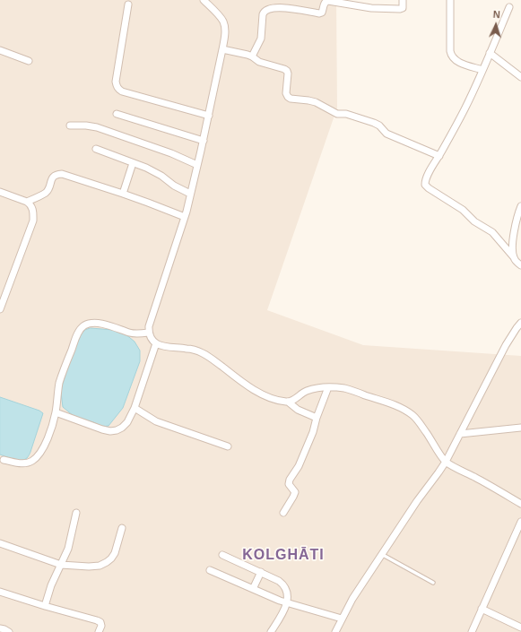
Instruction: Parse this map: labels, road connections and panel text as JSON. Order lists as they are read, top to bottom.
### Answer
{
  "districts": ["KOLGHĀTI"],
  "north": "top"
}
